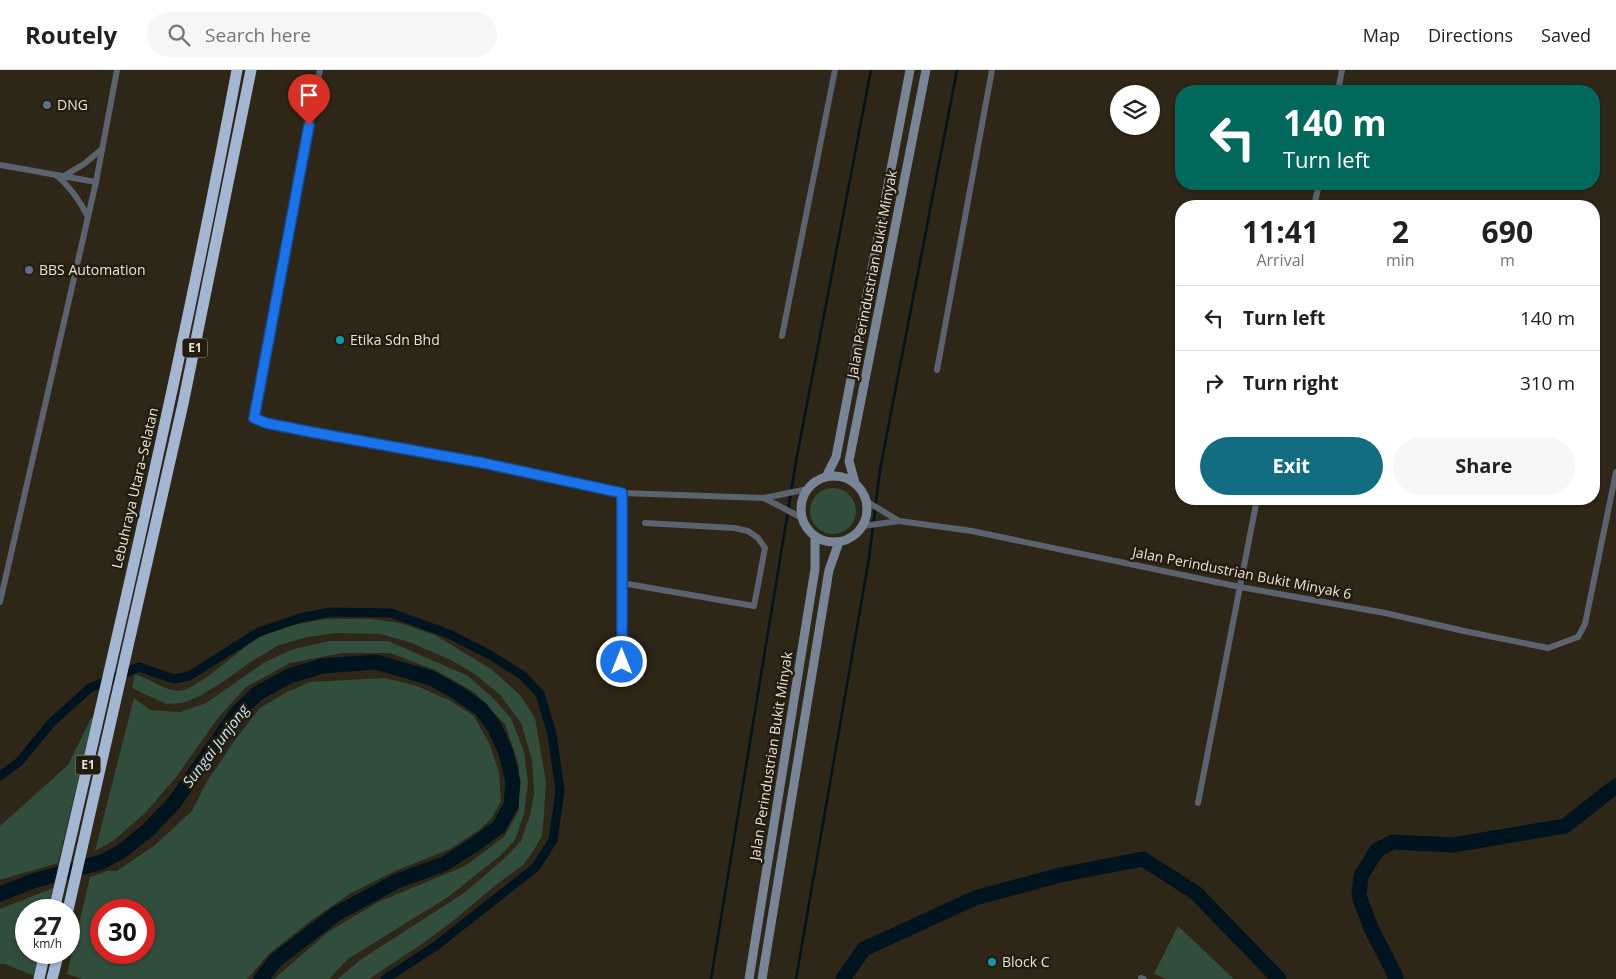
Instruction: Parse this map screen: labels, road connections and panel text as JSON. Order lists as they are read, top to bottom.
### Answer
{
  "streets": {
    "highway": ["E1", "Lebuhraya Utara–Selatan"],
    "main road": ["Jalan Perindustrian Bukit Minyak"],
    "street": ["Jalan Perindustrian Bukit Minyak 6"]
  },
  "water": ["Sungai Junjong"],
  "places": [
    "DNG",
    "BBS Automation",
    "Etika Sdn Bhd",
    "Block C"
  ],
  "page": {
    "header": "Routely",
    "search": "Search here",
    "nav": ["Map", "Directions", "Saved"],
    "turn": ["140 m", "Turn left"],
    "eta": [
      "11:41",
      "Arrival",
      "2",
      "min",
      "690",
      "m"
    ],
    "list": [
      {
        "name": "Turn left",
        "value": "140 m"
      },
      {
        "name": "Turn right",
        "value": "310 m"
      }
    ],
    "buttons": ["Exit", "Share"],
    "speed": "27 km/h",
    "limit": "30"
  }
}
